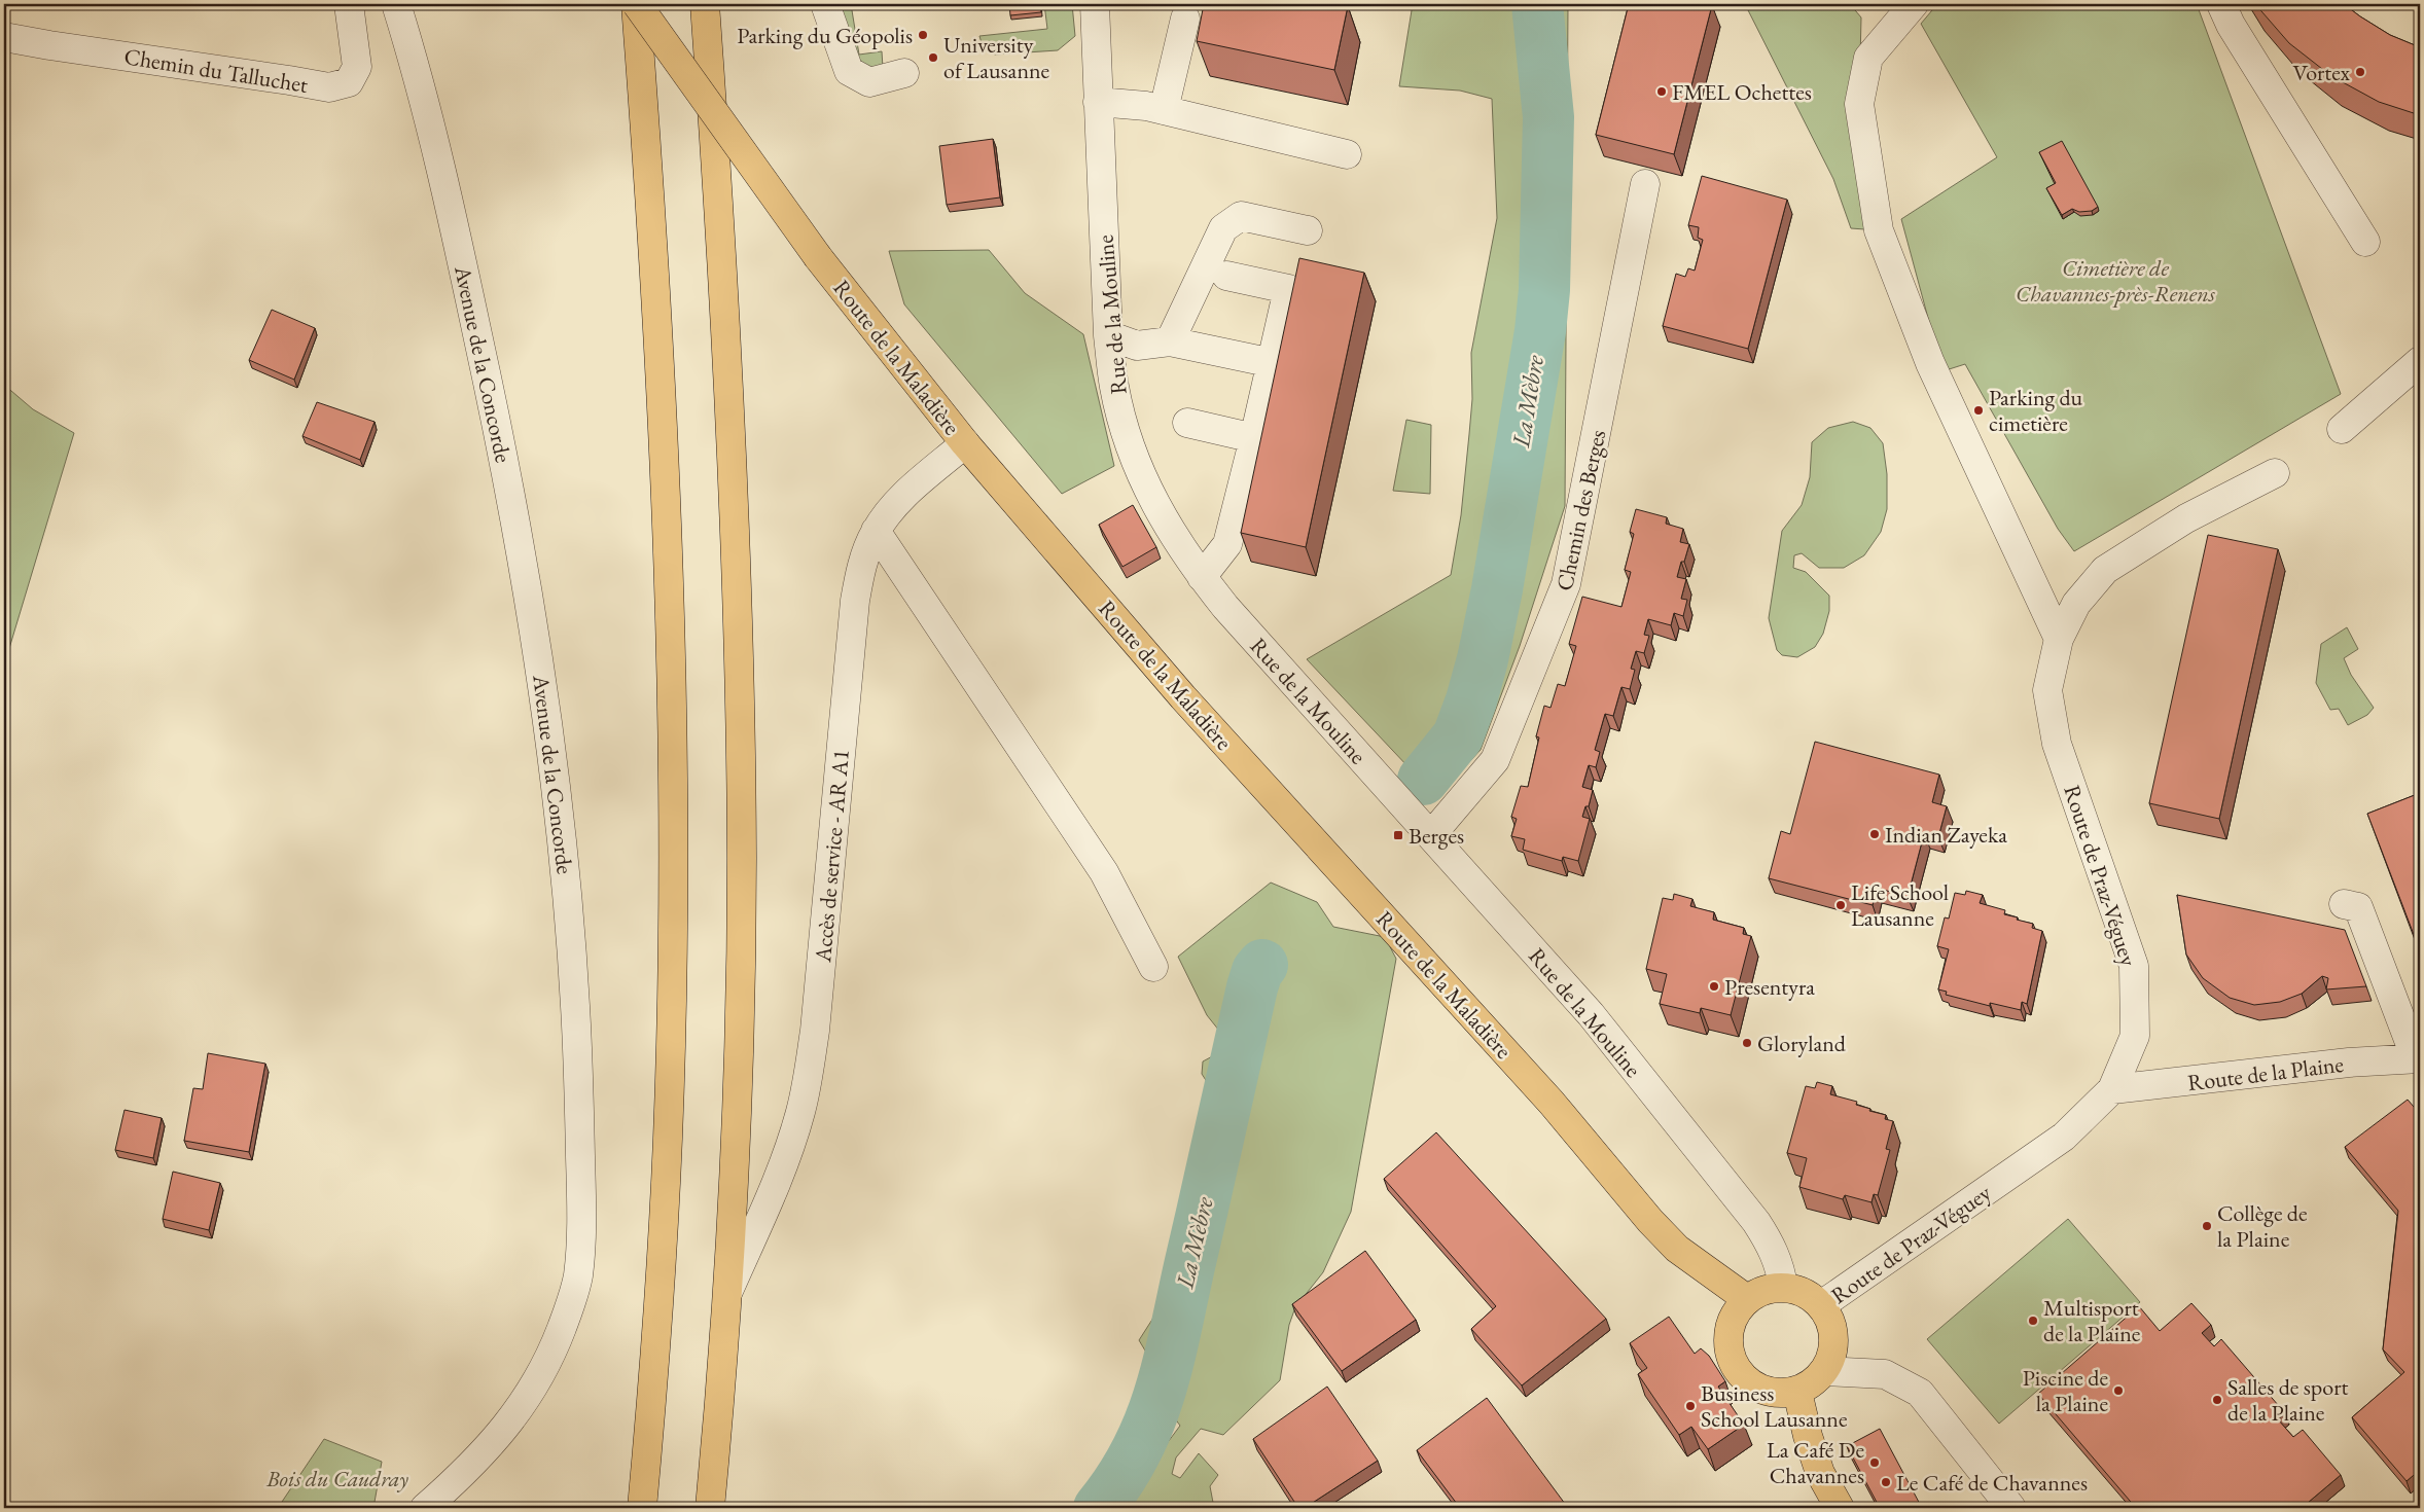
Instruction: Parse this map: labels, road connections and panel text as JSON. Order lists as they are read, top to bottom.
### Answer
{
  "streets": {
    "main road": ["Route de la Maladière"],
    "street": [
      "Chemin du Talluchet",
      "Rue de la Mouline",
      "Avenue de la Concorde",
      "Chemin des Berges",
      "Accès de service - AR A1",
      "Route de Praz-Véguey",
      "Route de la Plaine"
    ]
  },
  "crossings": [
    ["Rue de la Mouline", "Route de la Maladière"],
    ["Rue de la Mouline", "Chemin des Berges"],
    ["Rue de la Mouline", "Route de Praz-Véguey"],
    ["Route de la Maladière", "Accès de service - AR A1"],
    ["Route de la Maladière", "Route de Praz-Véguey"],
    ["Route de Praz-Véguey", "Route de la Plaine"]
  ],
  "water": ["La Mèbre"],
  "parks": ["Cimetière de Chavannes-près-Renens", "Bois du Caudray"],
  "places": {
    "other": [
      "Parking du Géopolis",
      "University of Lausanne",
      "Vortex",
      "FMEL Ochettes",
      "Parking du cimetière",
      "Indian Zayeka",
      "Life School Lausanne",
      "Presentyra",
      "Gloryland",
      "Collège de la Plaine",
      "Multisport de la Plaine",
      "Piscine de la Plaine",
      "Salles de sport de la Plaine",
      "Business School Lausanne",
      "La Café De Chavannes",
      "Le Café de Chavannes"
    ],
    "transit": ["Berges"]
  }
}
